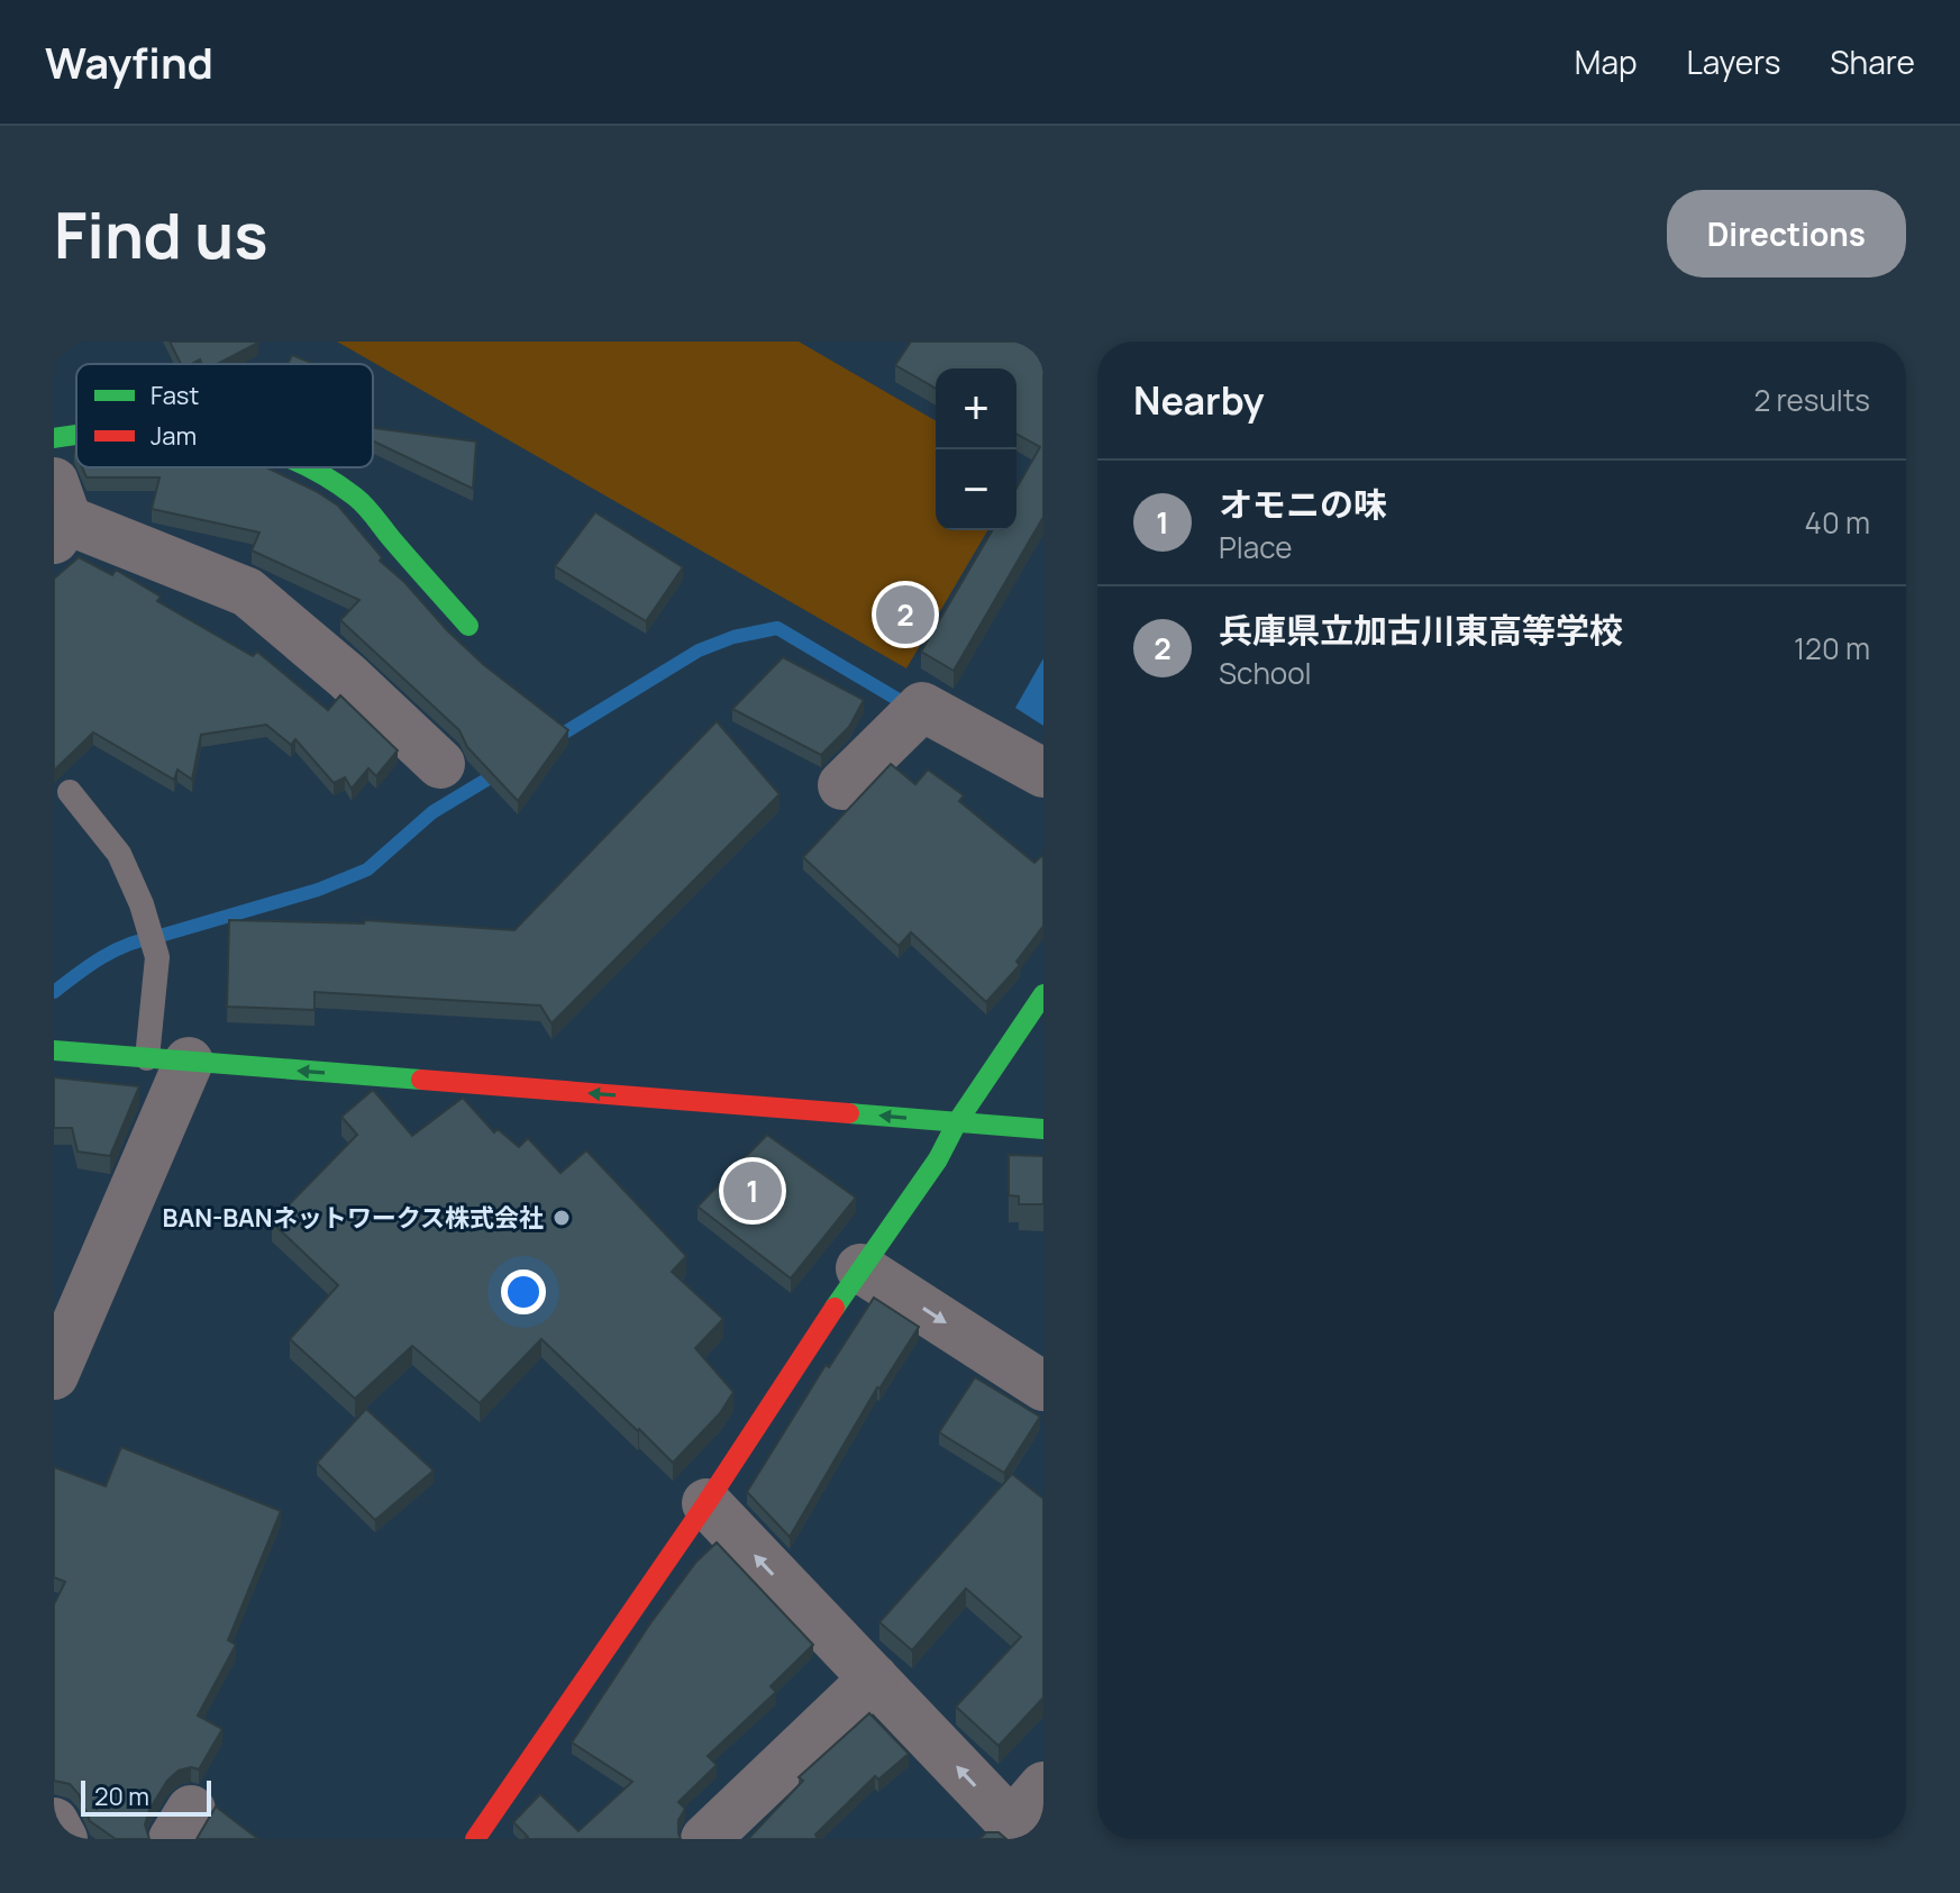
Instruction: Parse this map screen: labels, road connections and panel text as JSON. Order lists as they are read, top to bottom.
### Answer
{
  "places": ["BAN-BANネットワークス株式会社"],
  "legend": ["Fast", "Jam"],
  "scale_bar": "20 m",
  "page": {
    "header": "Wayfind",
    "nav": ["Map", "Layers", "Share"],
    "buttons": "Directions",
    "title": "Find us",
    "heading": ["Nearby", "2 results"],
    "map_buttons": ["+", "−"],
    "list": [
      {
        "mark": "1",
        "name": "オモニの味",
        "note": "Place",
        "value": "40 m"
      },
      {
        "mark": "2",
        "name": "兵庫県立加古川東高等学校",
        "note": "School",
        "value": "120 m"
      }
    ],
    "pins": ["2", "1"],
    "scale": "20 m"
  }
}
